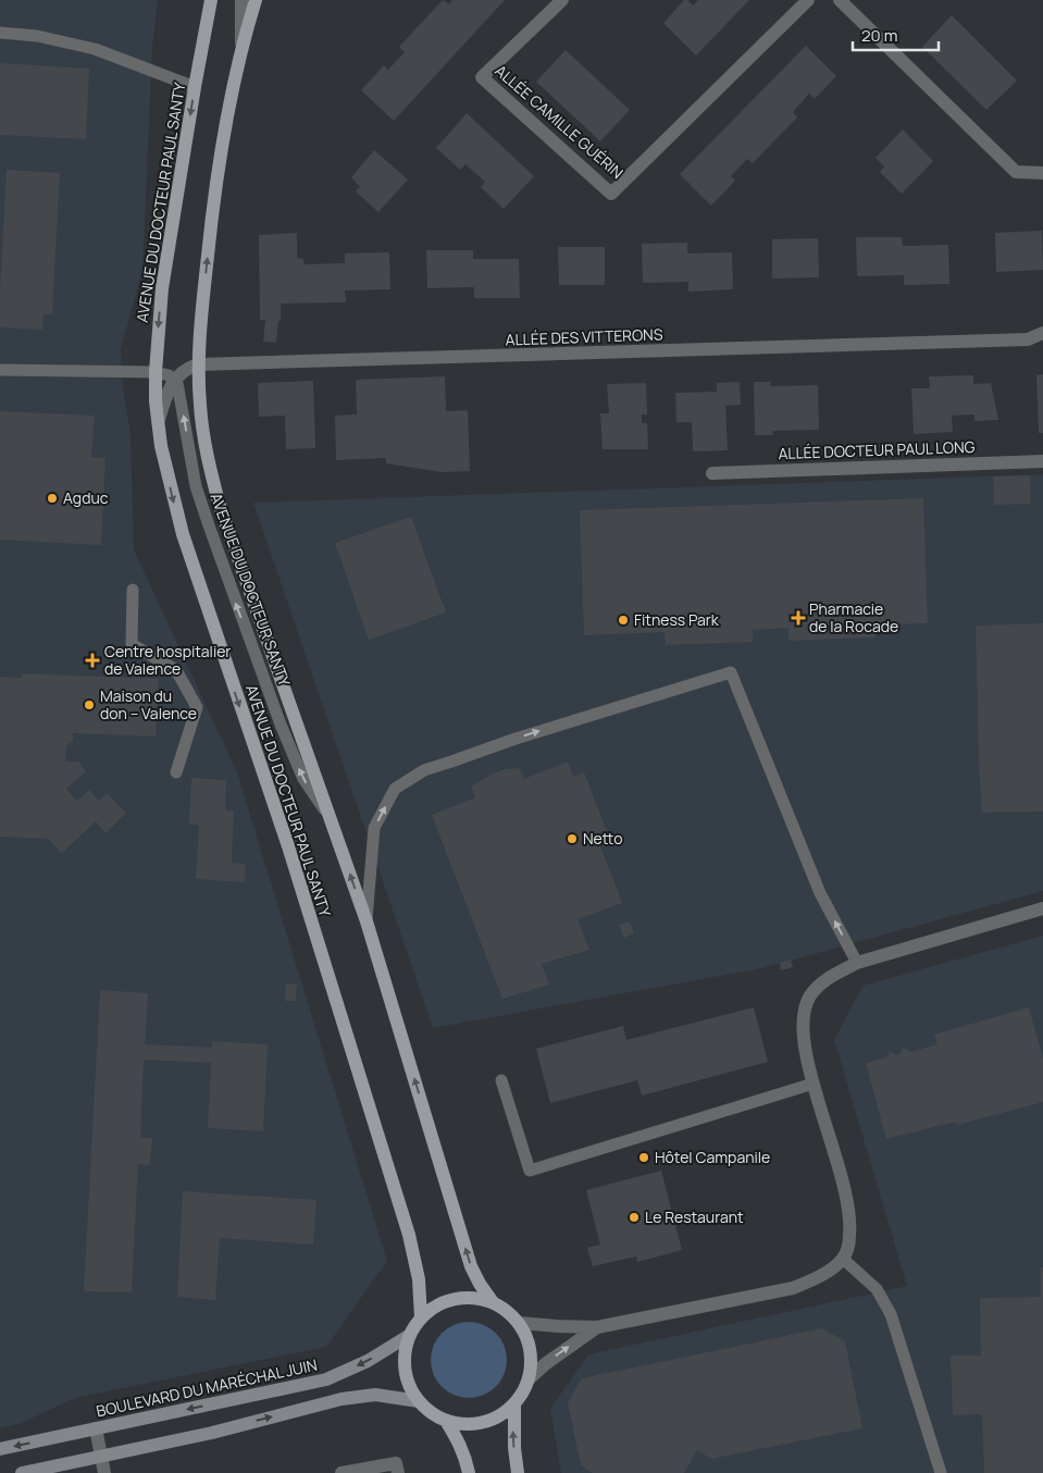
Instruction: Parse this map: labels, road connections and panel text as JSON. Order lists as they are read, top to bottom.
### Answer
{
  "streets": {
    "main road": ["AVENUE DU DOCTEUR PAUL SANTY", "BOULEVARD DU MARÉCHAL JUIN"],
    "street": ["ALLÉE CAMILLE GUÉRIN", "ALLÉE DES VITTERONS", "ALLÉE DOCTEUR PAUL LONG"],
    "lane": ["AVENUE DU DOCTEUR SANTY"]
  },
  "crossings": [
    ["AVENUE DU DOCTEUR PAUL SANTY", "ALLÉE DES VITTERONS"],
    ["AVENUE DU DOCTEUR PAUL SANTY", "AVENUE DU DOCTEUR SANTY"],
    ["AVENUE DU DOCTEUR PAUL SANTY", "BOULEVARD DU MARÉCHAL JUIN"],
    ["ALLÉE DES VITTERONS", "AVENUE DU DOCTEUR SANTY"]
  ],
  "one_way": ["AVENUE DU DOCTEUR SANTY"],
  "places": {
    "other": [
      "Agduc",
      "Fitness Park",
      "Maison du don – Valence",
      "Netto",
      "Hôtel Campanile",
      "Le Restaurant"
    ],
    "health": ["Pharmacie de la Rocade", "Centre hospitalier de Valence"]
  },
  "scale_bar": "20 m"
}
